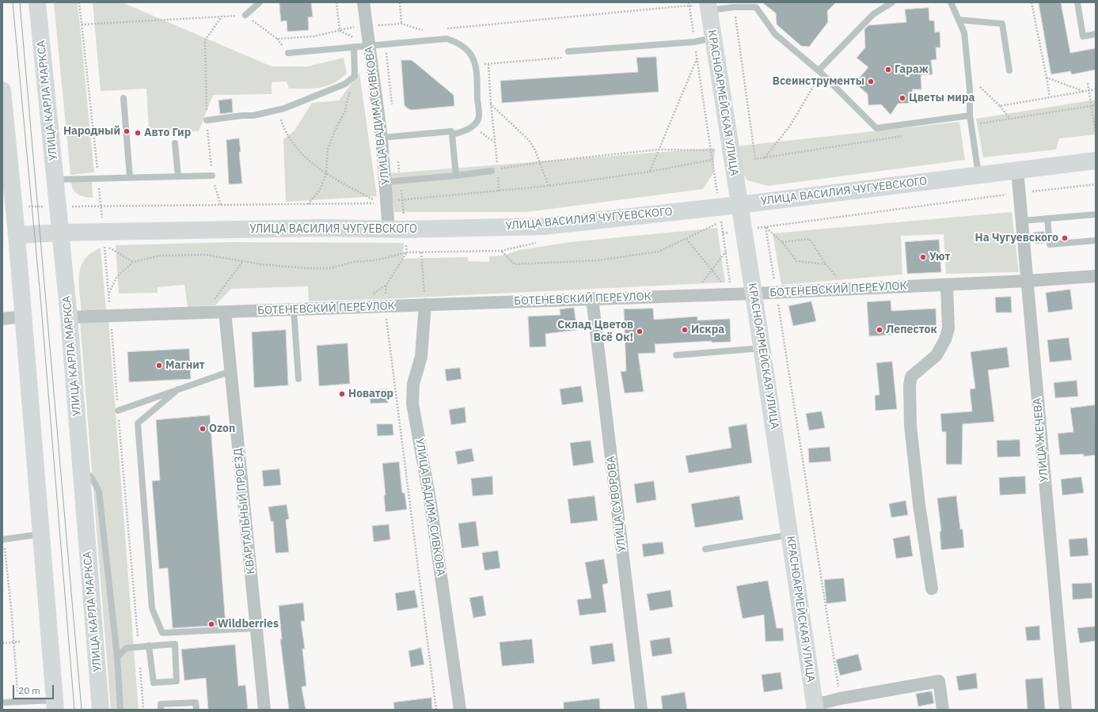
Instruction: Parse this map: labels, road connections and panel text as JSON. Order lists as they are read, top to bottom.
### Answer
{
  "streets": {
    "main road": ["УЛИЦА КАРЛА МАРКСА", "КРАСНОАРМЕЙСКАЯ УЛИЦА", "УЛИЦА ВАСИЛИЯ ЧУГУЕВСКОГО"],
    "street": [
      "УЛИЦА ВАДИМА СИВКОВА",
      "БОТЕНЕВСКИЙ ПЕРЕУЛОК",
      "УЛИЦА ЖЕЧЕВА",
      "УЛИЦА СУВОРОВА",
      "КВАРТАЛЬНЫЙ ПРОЕЗД"
    ]
  },
  "crossings": [
    ["УЛИЦА КАРЛА МАРКСА", "УЛИЦА ВАСИЛИЯ ЧУГУЕВСКОГО"],
    ["УЛИЦА КАРЛА МАРКСА", "БОТЕНЕВСКИЙ ПЕРЕУЛОК"],
    ["КРАСНОАРМЕЙСКАЯ УЛИЦА", "УЛИЦА ВАСИЛИЯ ЧУГУЕВСКОГО"],
    ["КРАСНОАРМЕЙСКАЯ УЛИЦА", "БОТЕНЕВСКИЙ ПЕРЕУЛОК"],
    ["УЛИЦА ВАДИМА СИВКОВА", "УЛИЦА ВАСИЛИЯ ЧУГУЕВСКОГО"],
    ["УЛИЦА ВАДИМА СИВКОВА", "БОТЕНЕВСКИЙ ПЕРЕУЛОК"],
    ["УЛИЦА ВАСИЛИЯ ЧУГУЕВСКОГО", "УЛИЦА ЖЕЧЕВА"],
    ["БОТЕНЕВСКИЙ ПЕРЕУЛОК", "УЛИЦА ЖЕЧЕВА"],
    ["БОТЕНЕВСКИЙ ПЕРЕУЛОК", "УЛИЦА СУВОРОВА"],
    ["БОТЕНЕВСКИЙ ПЕРЕУЛОК", "КВАРТАЛЬНЫЙ ПРОЕЗД"]
  ],
  "places": [
    "Гараж",
    "Всеинструменты",
    "Цветы мира",
    "Народный",
    "Авто Гир",
    "На Чугуевского",
    "Уют",
    "Искра",
    "Лепесток",
    "Склад Цветов Всё Ок!",
    "Магнит",
    "Новатор",
    "Ozon",
    "Wildberries"
  ],
  "scale_bar": "20 m"
}
